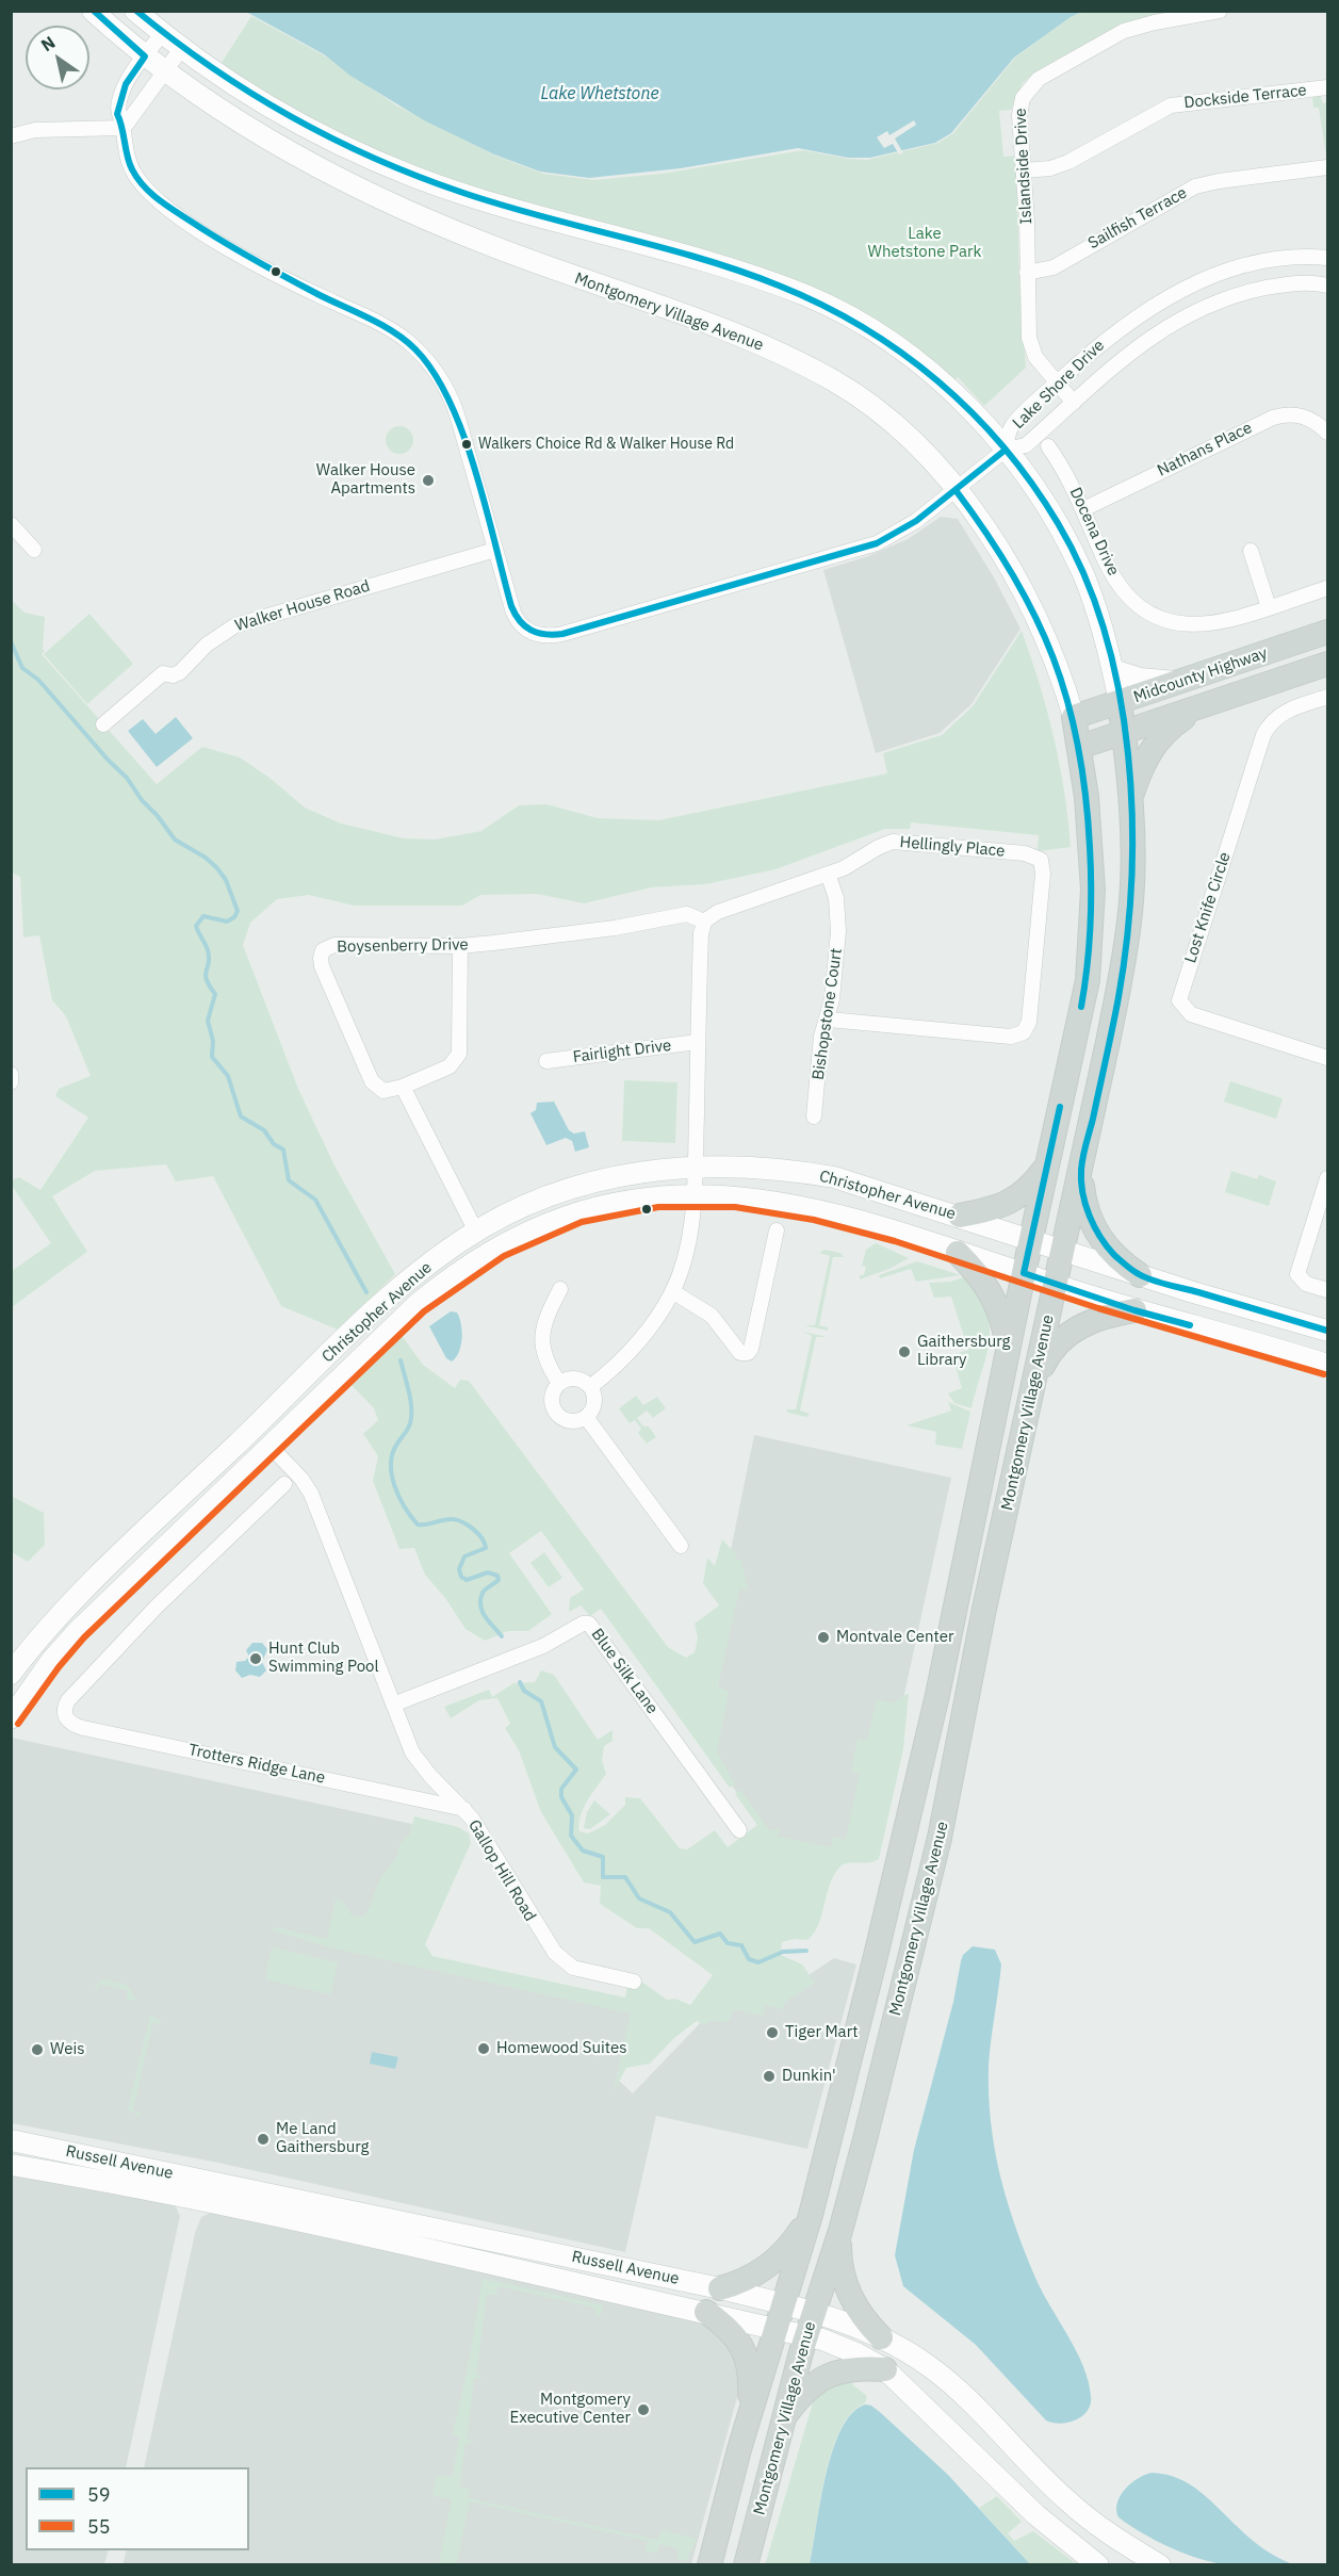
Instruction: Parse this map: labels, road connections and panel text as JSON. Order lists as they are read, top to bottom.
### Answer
{
  "streets": {
    "main road": ["Montgomery Village Avenue", "Midcounty Highway"],
    "street": [
      "Dockside Terrace",
      "Islandside Drive",
      "Sailfish Terrace",
      "Lake Shore Drive",
      "Nathans Place",
      "Docena Drive",
      "Walker House Road",
      "Hellingly Place",
      "Lost Knife Circle",
      "Boysenberry Drive",
      "Bishopstone Court",
      "Fairlight Drive",
      "Christopher Avenue",
      "Blue Silk Lane",
      "Trotters Ridge Lane",
      "Gallop Hill Road",
      "Russell Avenue"
    ]
  },
  "crossings": [
    ["Dockside Terrace", "Islandside Drive"],
    ["Islandside Drive", "Sailfish Terrace"],
    ["Islandside Drive", "Lake Shore Drive"],
    ["Montgomery Village Avenue", "Lake Shore Drive"],
    ["Montgomery Village Avenue", "Midcounty Highway"],
    ["Montgomery Village Avenue", "Christopher Avenue"],
    ["Montgomery Village Avenue", "Russell Avenue"],
    ["Nathans Place", "Docena Drive"],
    ["Hellingly Place", "Boysenberry Drive"],
    ["Hellingly Place", "Bishopstone Court"],
    ["Christopher Avenue", "Gallop Hill Road"],
    ["Blue Silk Lane", "Gallop Hill Road"],
    ["Trotters Ridge Lane", "Gallop Hill Road"]
  ],
  "water": ["Lake Whetstone"],
  "parks": ["Lake Whetstone Park"],
  "places": [
    "Walkers Choice Rd & Walker House Rd",
    "Walker House Apartments",
    "Gaithersburg Library",
    "Montvale Center",
    "Hunt Club Swimming Pool",
    "Tiger Mart",
    "Homewood Suites",
    "Weis",
    "Dunkin'",
    "Me Land Gaithersburg",
    "Montgomery Executive Center"
  ],
  "lines": ["transit line 59", "transit line 55"],
  "legend": ["59", "55"],
  "north": "top left"
}
